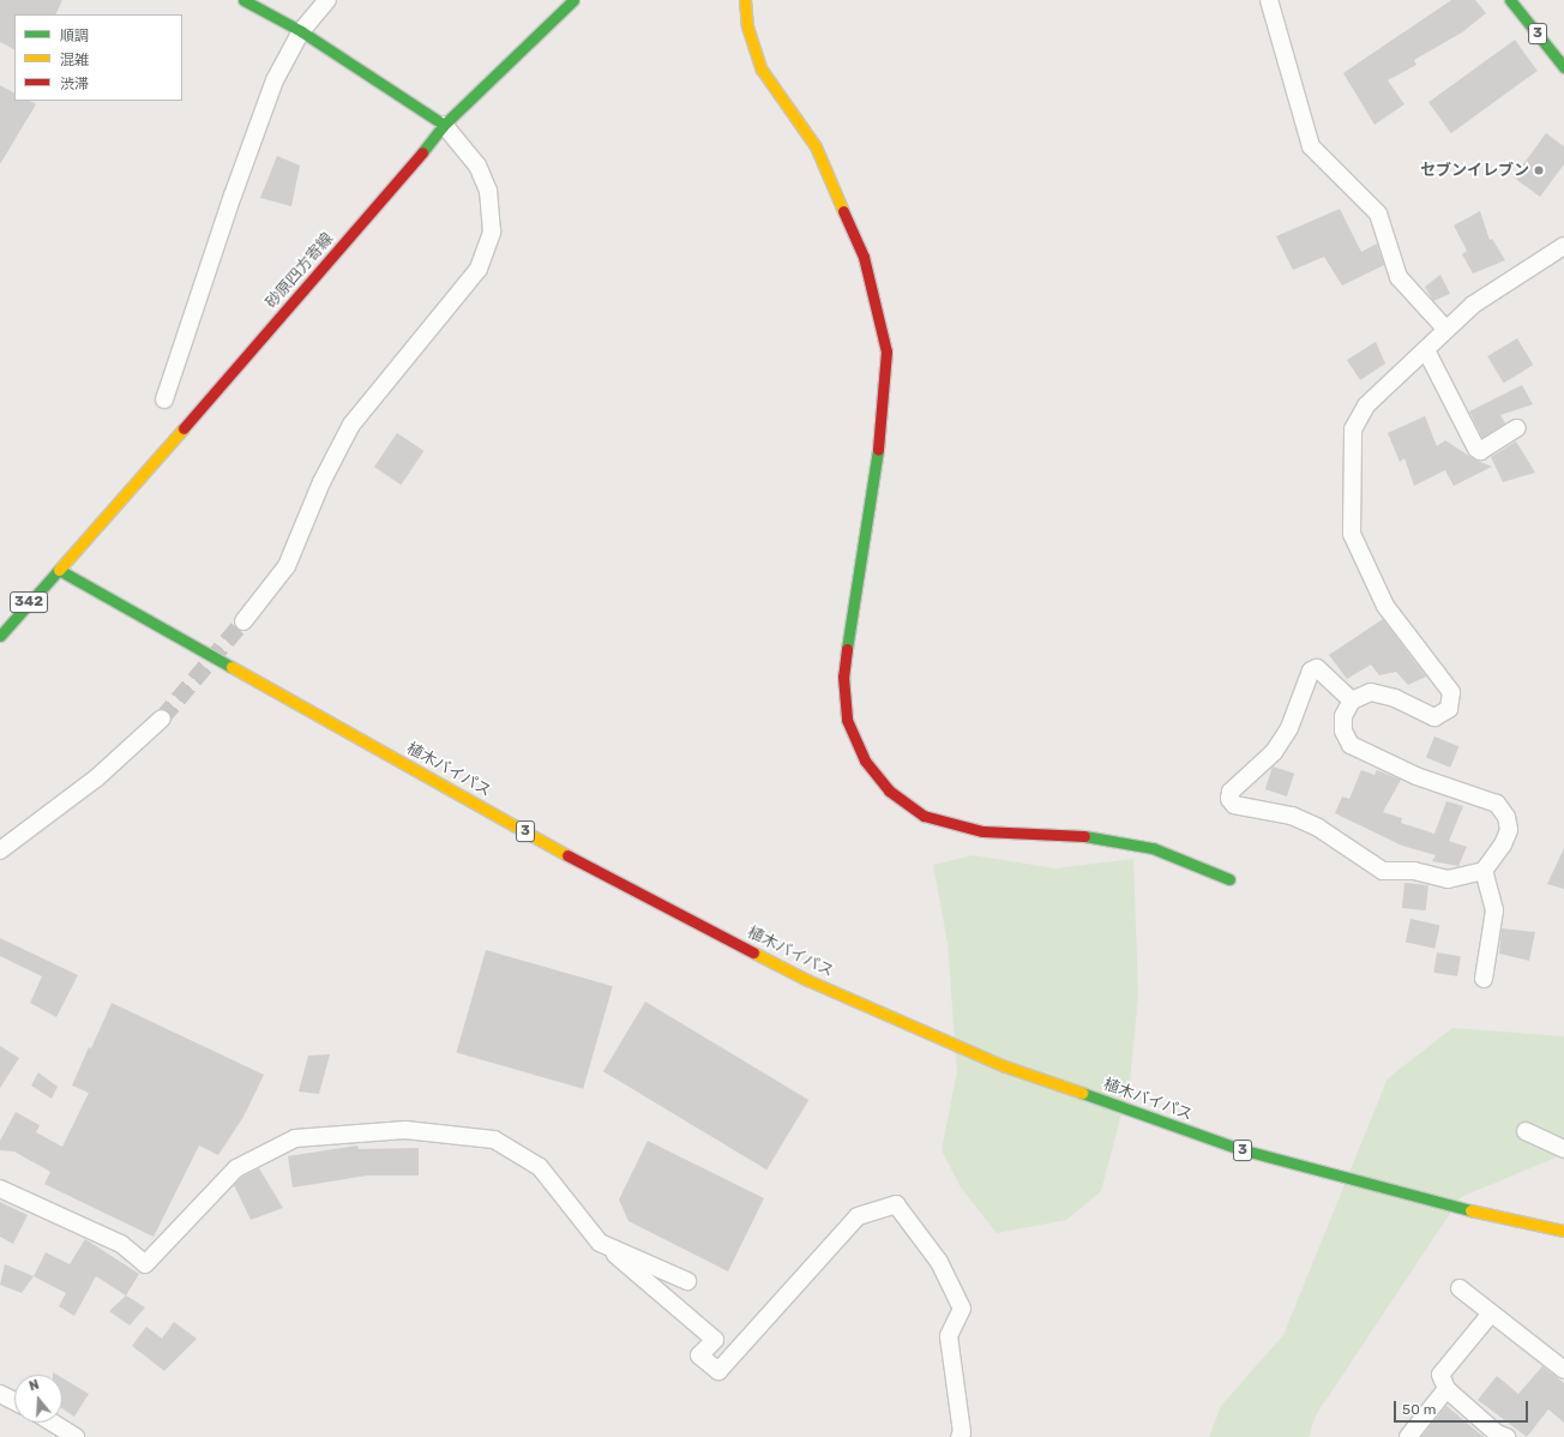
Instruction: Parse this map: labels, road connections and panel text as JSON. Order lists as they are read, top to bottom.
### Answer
{
  "streets": {
    "main road": [
      "3",
      "砂原四方寄線",
      "342",
      "植木バイパス"
    ]
  },
  "crossings": [
    ["砂原四方寄線", "342"],
    ["砂原四方寄線", "植木バイパス"],
    ["342", "植木バイパス"]
  ],
  "places": ["セブンイレブン"],
  "legend": ["順調", "混雑", "渋滞"],
  "scale_bar": "50 m",
  "north": "top"
}
